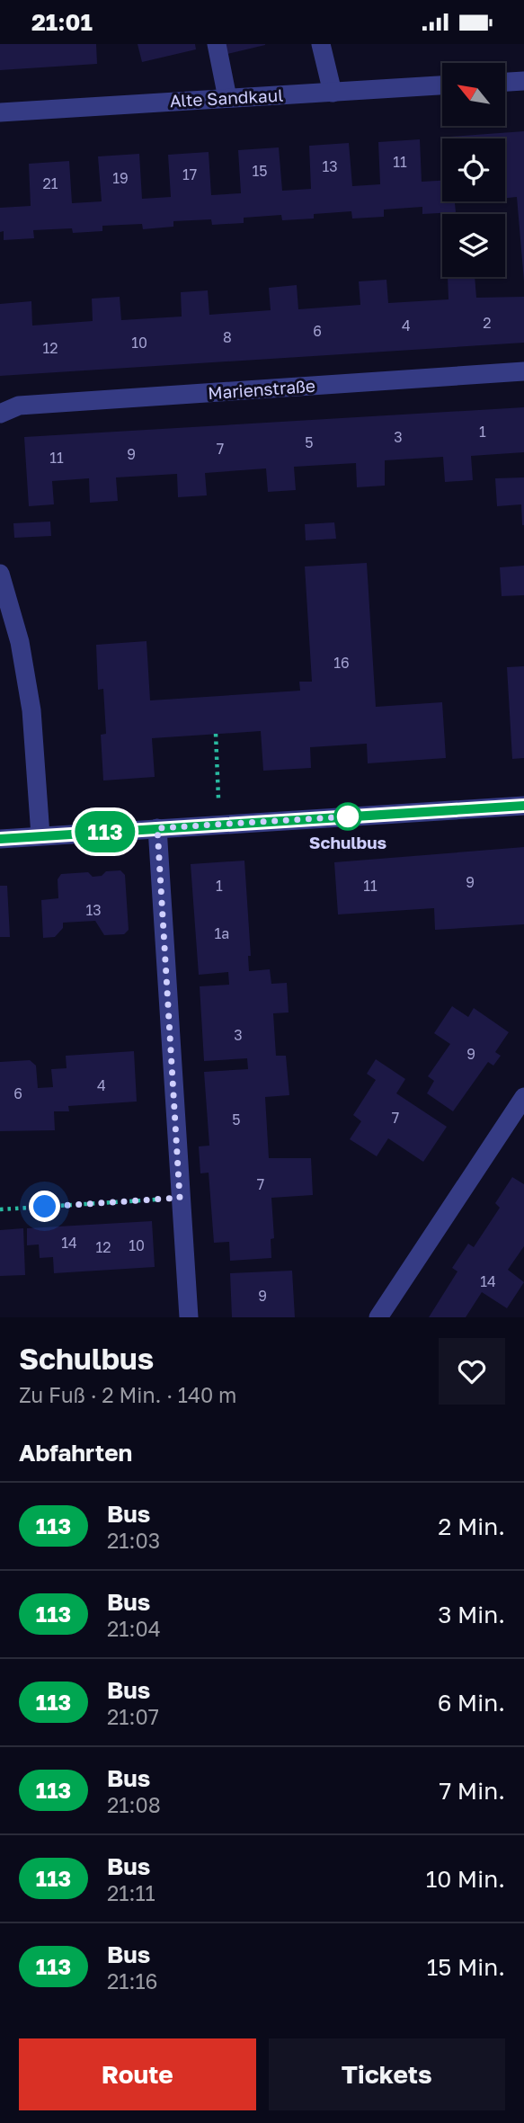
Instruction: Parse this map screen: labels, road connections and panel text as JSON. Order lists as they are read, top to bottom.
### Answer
{
  "streets": {
    "street": ["Alte Sandkaul", "Marienstraße"]
  },
  "places": ["Schulbus"],
  "lines": ["bus line 113"],
  "house_numbers": [
    "11",
    "13",
    "15",
    "17",
    "19",
    "21",
    "2",
    "4",
    "6",
    "8",
    "10",
    "12",
    "1",
    "3",
    "5",
    "7",
    "9",
    "11",
    "16",
    "9",
    "1",
    "11",
    "13",
    "1a",
    "3",
    "9",
    "4",
    "6",
    "7",
    "5",
    "7",
    "14",
    "10",
    "12",
    "14",
    "9"
  ],
  "north": "top left",
  "page": {
    "status": "21:01",
    "on_map": "113",
    "heading": [
      ["Schulbus", "Zu Fuß · 2 Min. · 140 m"],
      "Abfahrten"
    ],
    "list": [
      {
        "mark": "113",
        "name": "Bus",
        "note": "21:03",
        "value": "2 Min."
      },
      {
        "mark": "113",
        "name": "Bus",
        "note": "21:04",
        "value": "3 Min."
      },
      {
        "mark": "113",
        "name": "Bus",
        "note": "21:07",
        "value": "6 Min."
      },
      {
        "mark": "113",
        "name": "Bus",
        "note": "21:08",
        "value": "7 Min."
      },
      {
        "mark": "113",
        "name": "Bus",
        "note": "21:11",
        "value": "10 Min."
      },
      {
        "mark": "113",
        "name": "Bus",
        "note": "21:16",
        "value": "15 Min."
      }
    ],
    "buttons": ["Route", "Tickets"]
  }
}
